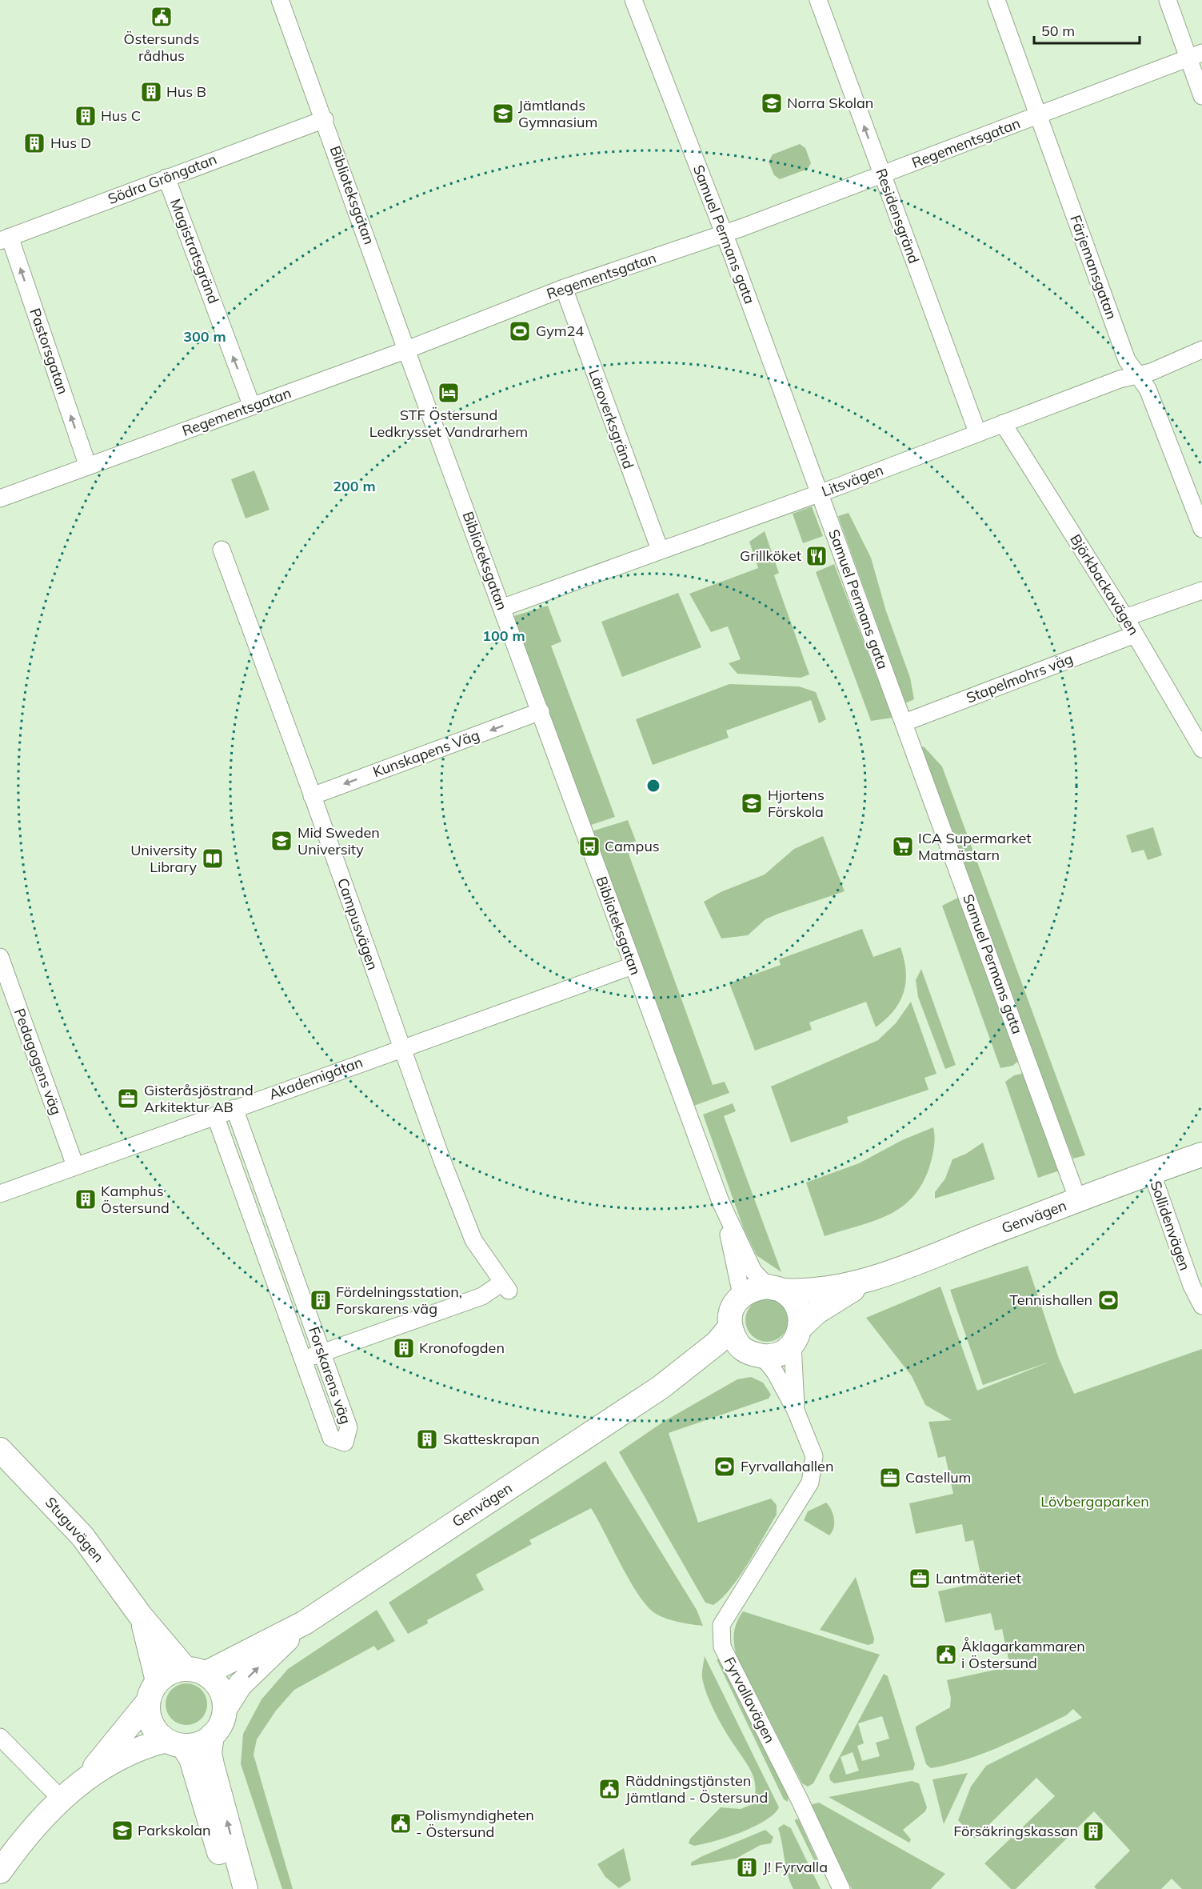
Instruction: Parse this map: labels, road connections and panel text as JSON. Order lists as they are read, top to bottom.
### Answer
{
  "streets": {
    "street": [
      "Regementsgatan",
      "Södra Gröngatan",
      "Biblioteksgatan",
      "Residensgränd",
      "Samuel Permans gata",
      "Magistratsgränd",
      "Färjemansgatan",
      "Pastorsgatan",
      "Läroverksgränd",
      "Litsvägen",
      "Björkbackavägen",
      "Stapelmohrs väg",
      "Kunskapens Väg",
      "Campusvägen",
      "Pedagogens väg",
      "Akademigatan",
      "Genvägen",
      "Sollidenvägen",
      "Forskarens väg",
      "Stuguvägen",
      "Fyrvallavägen"
    ]
  },
  "crossings": [
    ["Regementsgatan", "Biblioteksgatan"],
    ["Regementsgatan", "Residensgränd"],
    ["Regementsgatan", "Samuel Permans gata"],
    ["Regementsgatan", "Magistratsgränd"],
    ["Regementsgatan", "Färjemansgatan"],
    ["Regementsgatan", "Pastorsgatan"],
    ["Regementsgatan", "Läroverksgränd"],
    ["Södra Gröngatan", "Biblioteksgatan"],
    ["Södra Gröngatan", "Magistratsgränd"],
    ["Södra Gröngatan", "Pastorsgatan"],
    ["Biblioteksgatan", "Litsvägen"],
    ["Biblioteksgatan", "Kunskapens Väg"],
    ["Biblioteksgatan", "Akademigatan"],
    ["Biblioteksgatan", "Genvägen"],
    ["Biblioteksgatan", "Fyrvallavägen"],
    ["Residensgränd", "Litsvägen"],
    ["Samuel Permans gata", "Litsvägen"],
    ["Samuel Permans gata", "Stapelmohrs väg"],
    ["Samuel Permans gata", "Genvägen"],
    ["Färjemansgatan", "Litsvägen"],
    ["Läroverksgränd", "Litsvägen"],
    ["Litsvägen", "Björkbackavägen"],
    ["Björkbackavägen", "Stapelmohrs väg"],
    ["Kunskapens Väg", "Campusvägen"],
    ["Campusvägen", "Akademigatan"],
    ["Campusvägen", "Forskarens väg"],
    ["Pedagogens väg", "Akademigatan"],
    ["Akademigatan", "Forskarens väg"],
    ["Genvägen", "Sollidenvägen"],
    ["Genvägen", "Stuguvägen"],
    ["Genvägen", "Fyrvallavägen"]
  ],
  "one_way": [
    "Residensgränd",
    "Magistratsgränd",
    "Pastorsgatan",
    "Kunskapens Väg"
  ],
  "parks": ["Lövbergaparken"],
  "places": {
    "public building": [
      "Östersunds rådhus",
      "Åklagarkammaren i Östersund",
      "Räddningstjänsten Jämtland - Östersund",
      "Polismyndigheten - Östersund"
    ],
    "building": [
      "Hus B",
      "Hus C",
      "Hus D",
      "Kamphus Östersund",
      "Fördelningsstation, Forskarens väg",
      "Kronofogden",
      "Skatteskrapan",
      "Försäkringskassan",
      "J! Fyrvalla"
    ],
    "school or university": [
      "Norra Skolan",
      "Jämtlands Gymnasium",
      "Hjortens Förskola",
      "Mid Sweden University",
      "Parkskolan"
    ],
    "sports": ["Gym24", "Tennishallen", "Fyrvallahallen"],
    "hotel": ["STF Östersund Ledkrysset Vandrarhem"],
    "restaurant": ["Grillköket"],
    "bus stop": ["Campus"],
    "supermarket": ["ICA Supermarket Matmästarn"],
    "library": ["University Library"],
    "office": ["Gisteråsjöstrand Arkitektur AB", "Castellum", "Lantmäteriet"]
  },
  "scale_bar": "50 m",
  "rings": ["300 m", "200 m", "100 m"]
}
